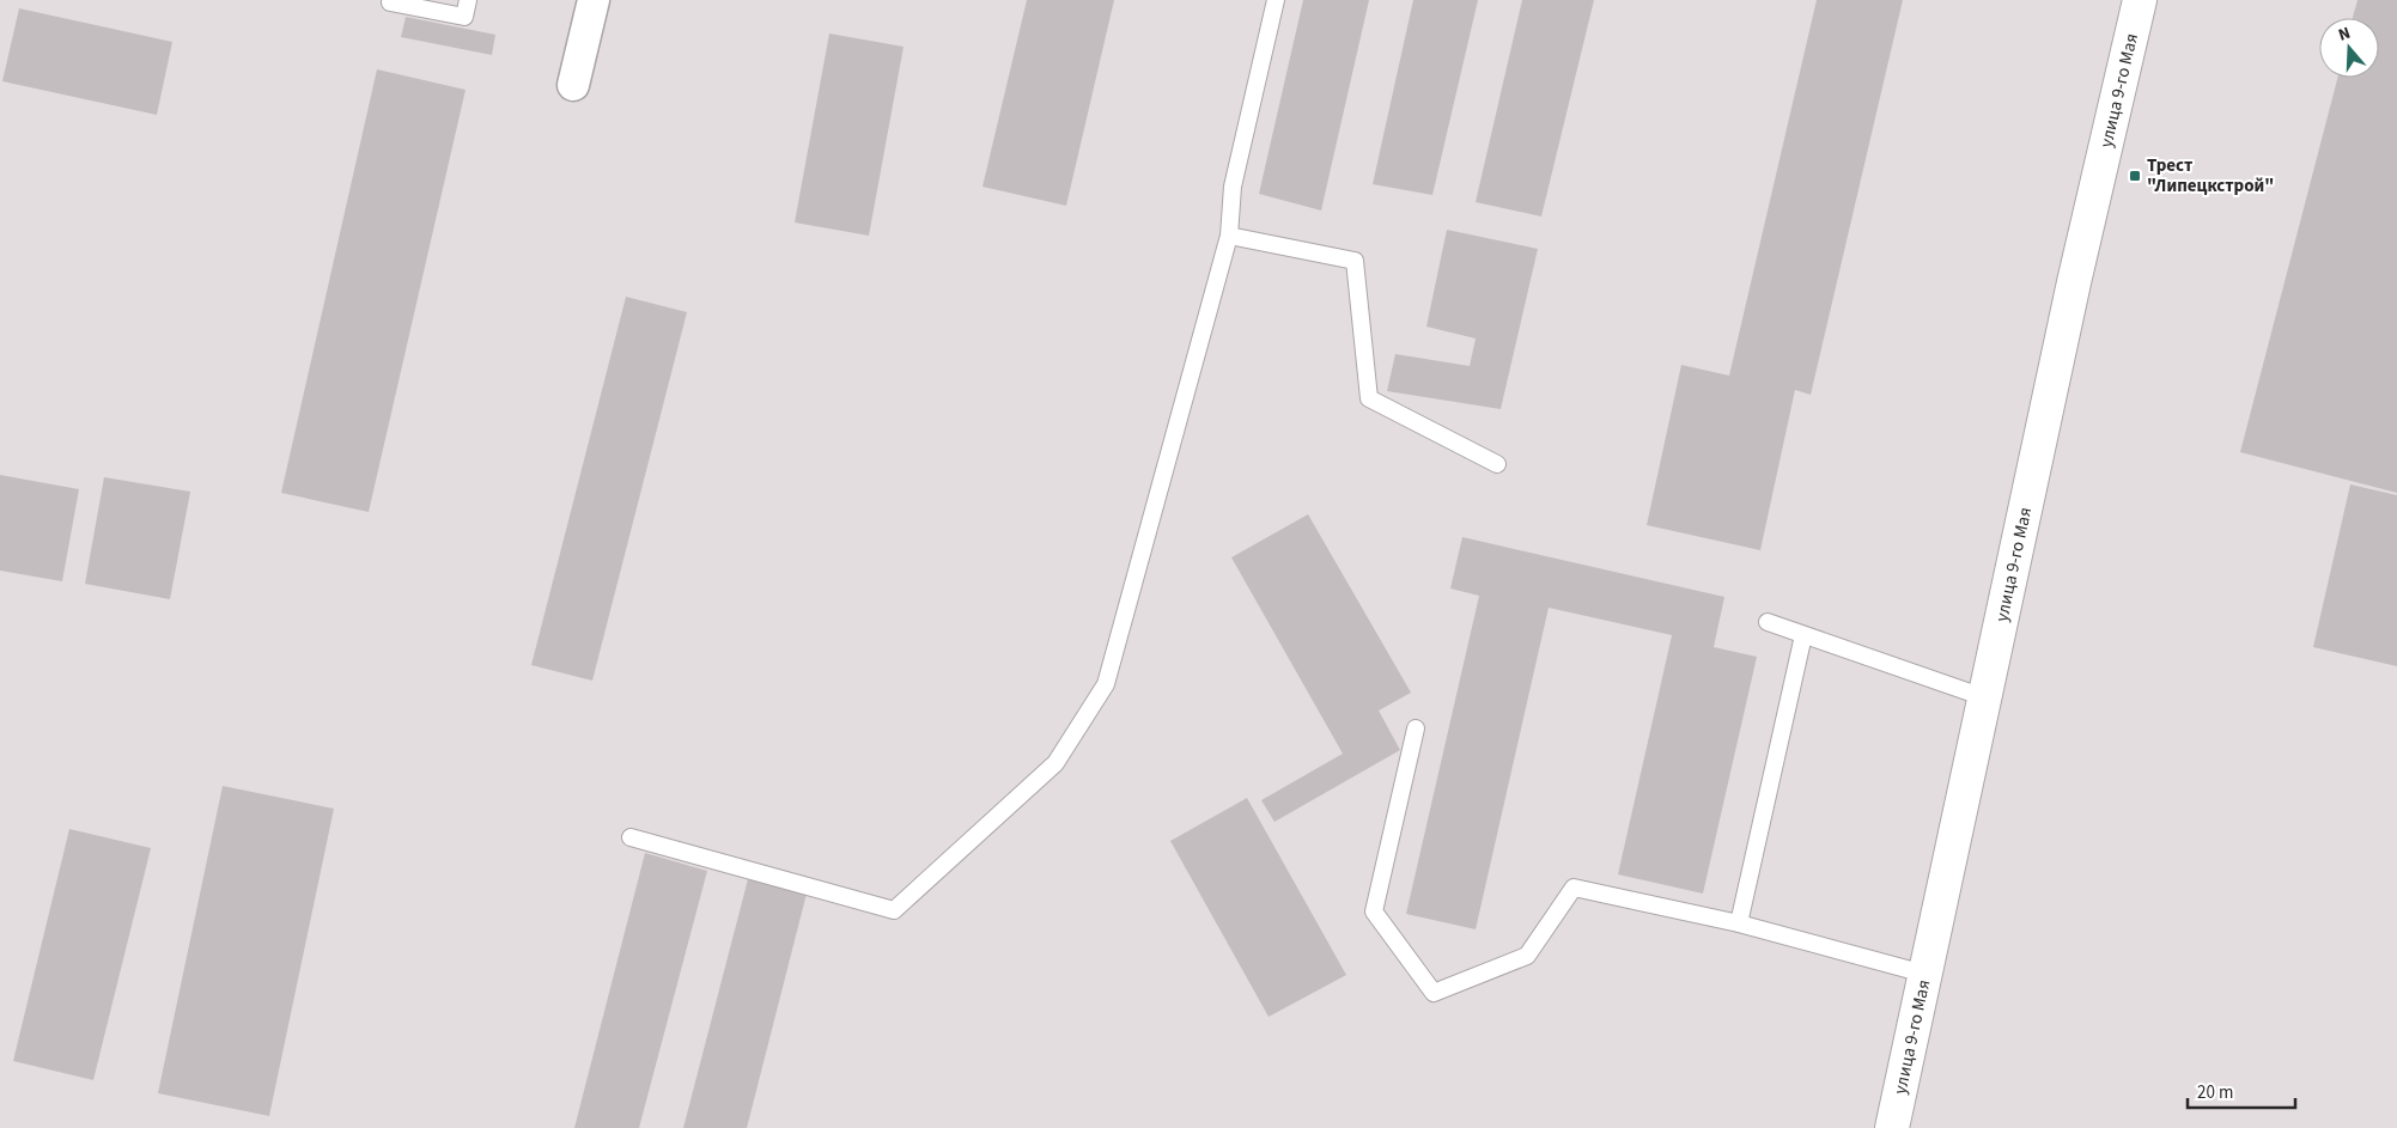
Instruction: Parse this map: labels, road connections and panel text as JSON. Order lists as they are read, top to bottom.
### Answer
{
  "streets": {
    "main road": ["улица 9-го Мая"]
  },
  "places": {
    "transit": ["Трест \"Липецкстрой\""]
  },
  "scale_bar": "20 m",
  "north": "top"
}
